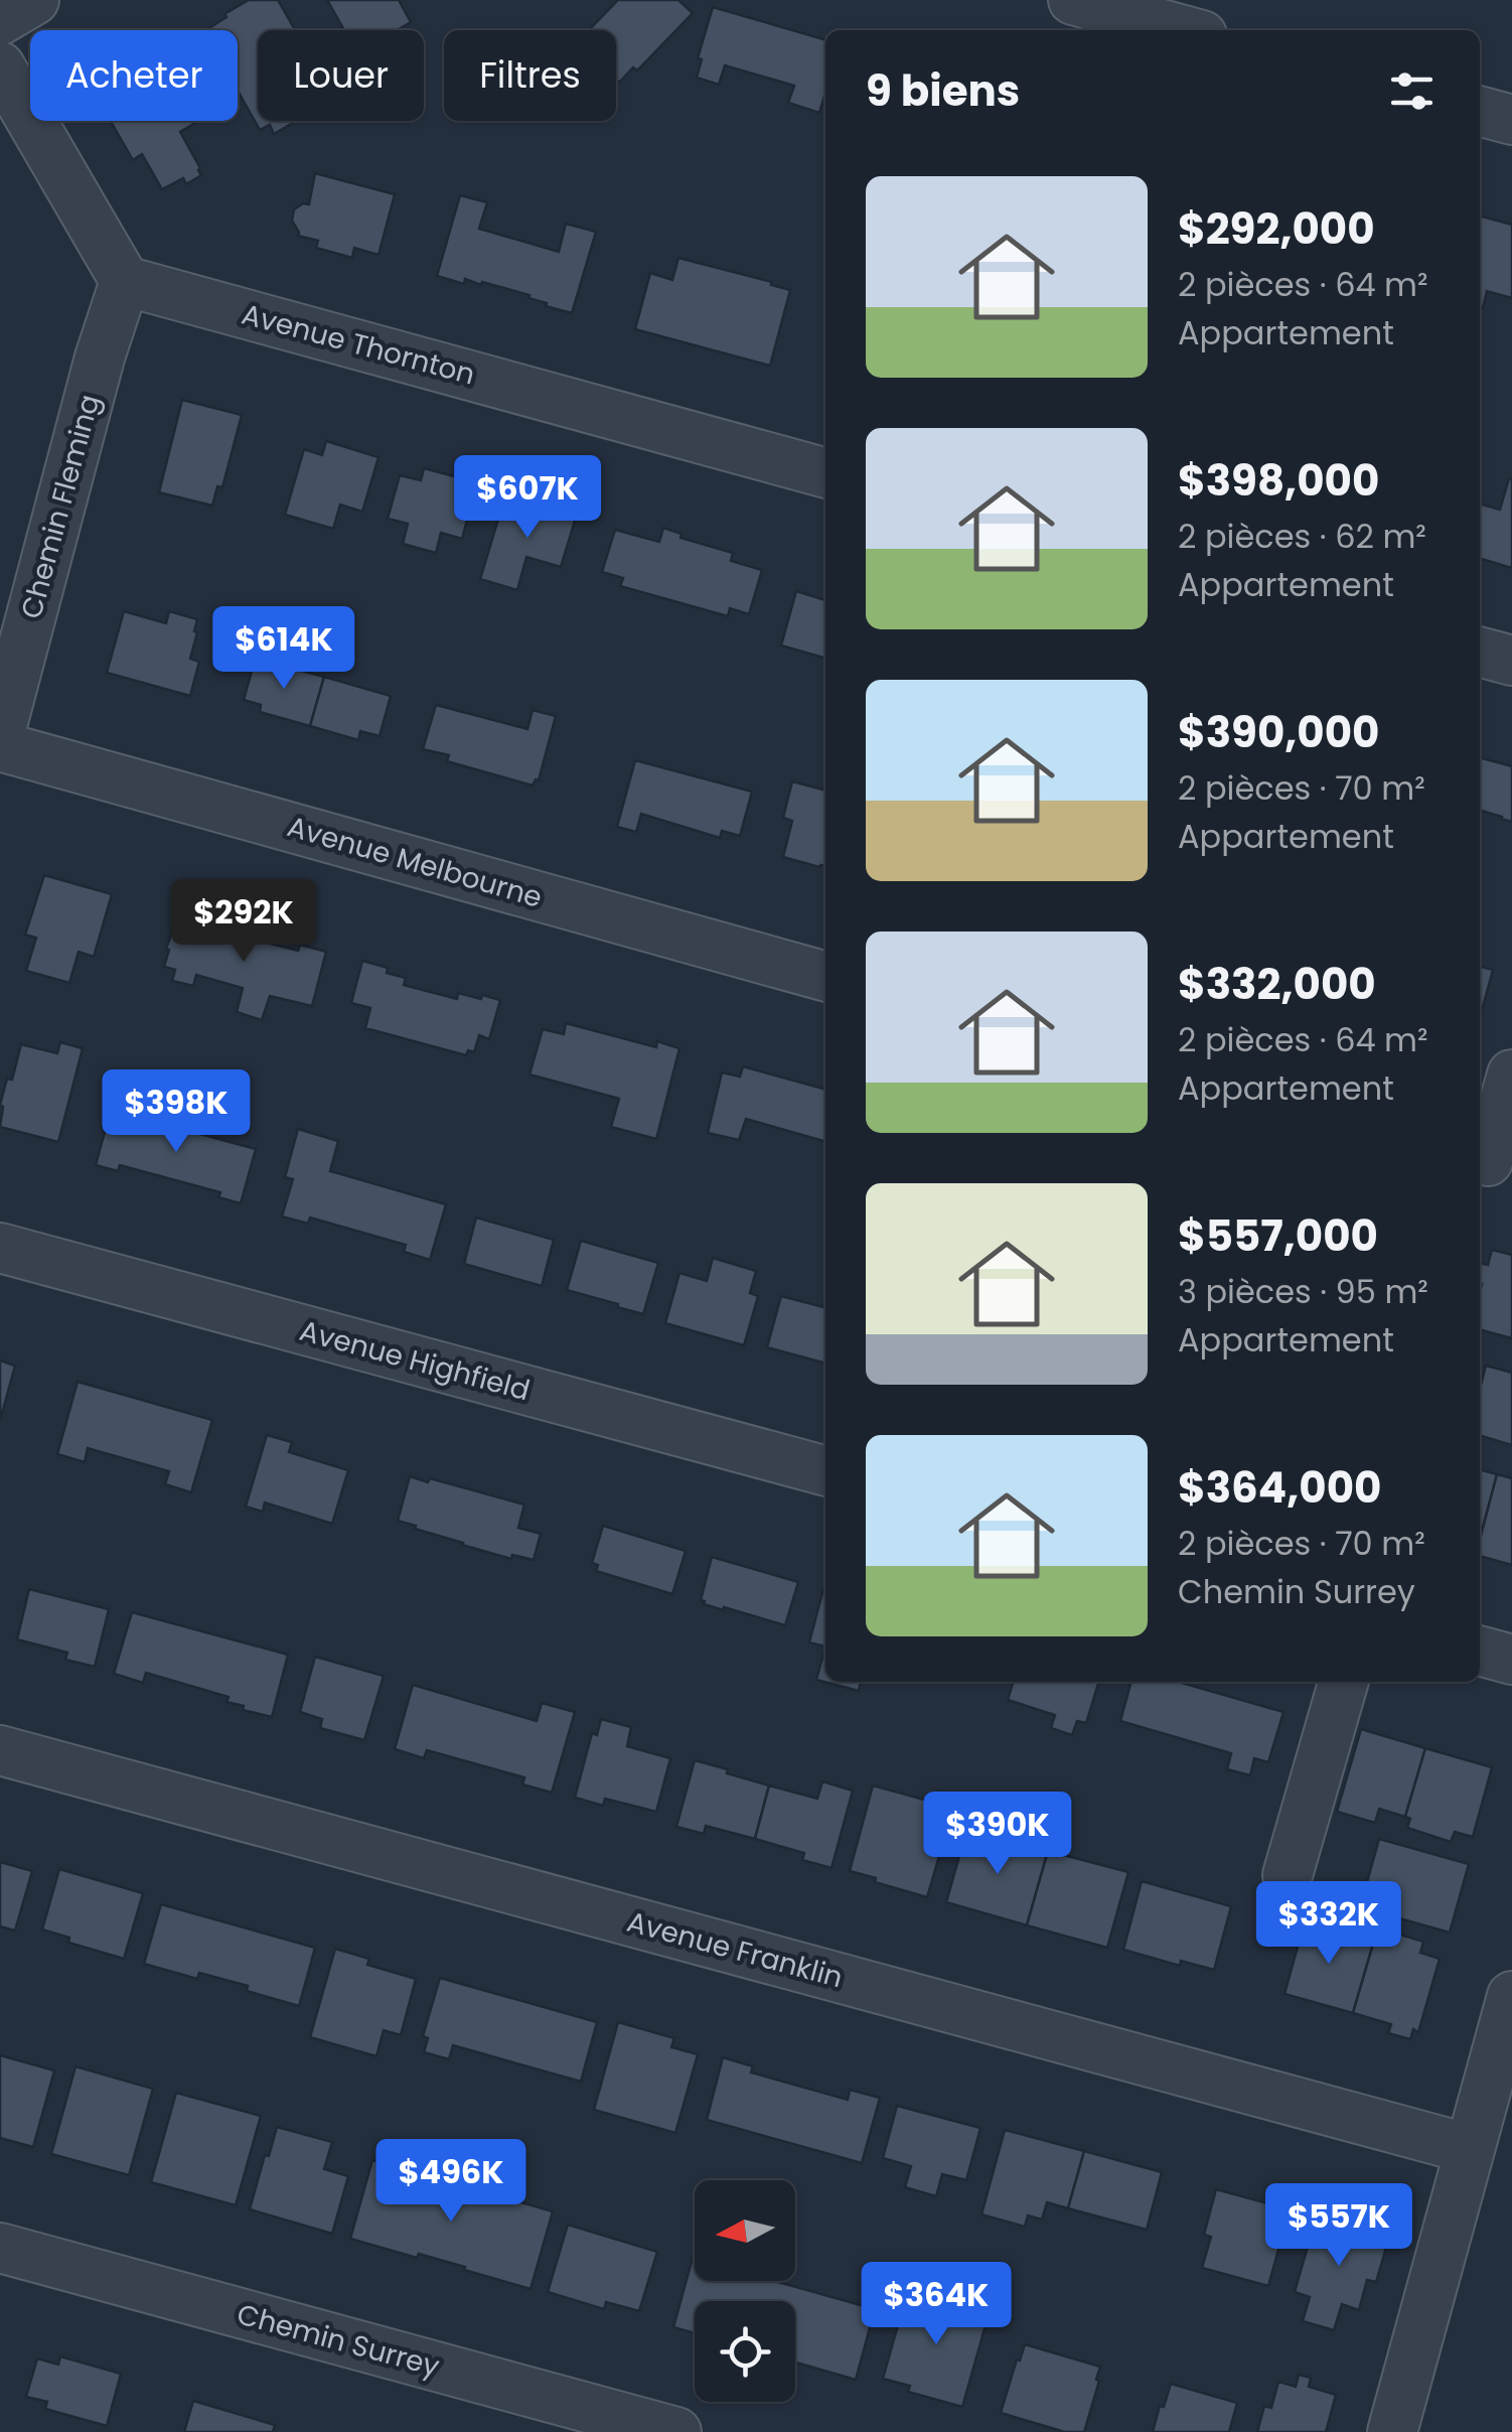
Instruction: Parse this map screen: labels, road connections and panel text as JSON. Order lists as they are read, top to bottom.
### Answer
{
  "streets": {
    "street": [
      "Avenue Thornton",
      "Chemin Fleming",
      "Avenue Melbourne",
      "Avenue Highfield",
      "Avenue Franklin",
      "Chemin Surrey"
    ]
  },
  "crossings": [
    ["Avenue Thornton", "Chemin Fleming"]
  ],
  "north": "left",
  "page": {
    "chip": ["Acheter", "Louer", "Filtres"],
    "heading": "9 biens",
    "list": [
      {
        "name": "$292,000",
        "note": "2 pièces · 64 m² · Appartement"
      },
      {
        "name": "$398,000",
        "note": "2 pièces · 62 m² · Appartement"
      },
      {
        "name": "$390,000",
        "note": "2 pièces · 70 m² · Appartement"
      },
      {
        "name": "$332,000",
        "note": "2 pièces · 64 m² · Appartement"
      },
      {
        "name": "$557,000",
        "note": "3 pièces · 95 m² · Appartement"
      },
      {
        "name": "$364,000",
        "note": "2 pièces · 70 m² · Chemin Surrey"
      }
    ],
    "price": [
      "$607K",
      "$614K",
      "$292K",
      "$398K",
      "$390K",
      "$332K",
      "$496K",
      "$557K",
      "$364K"
    ]
  }
}
